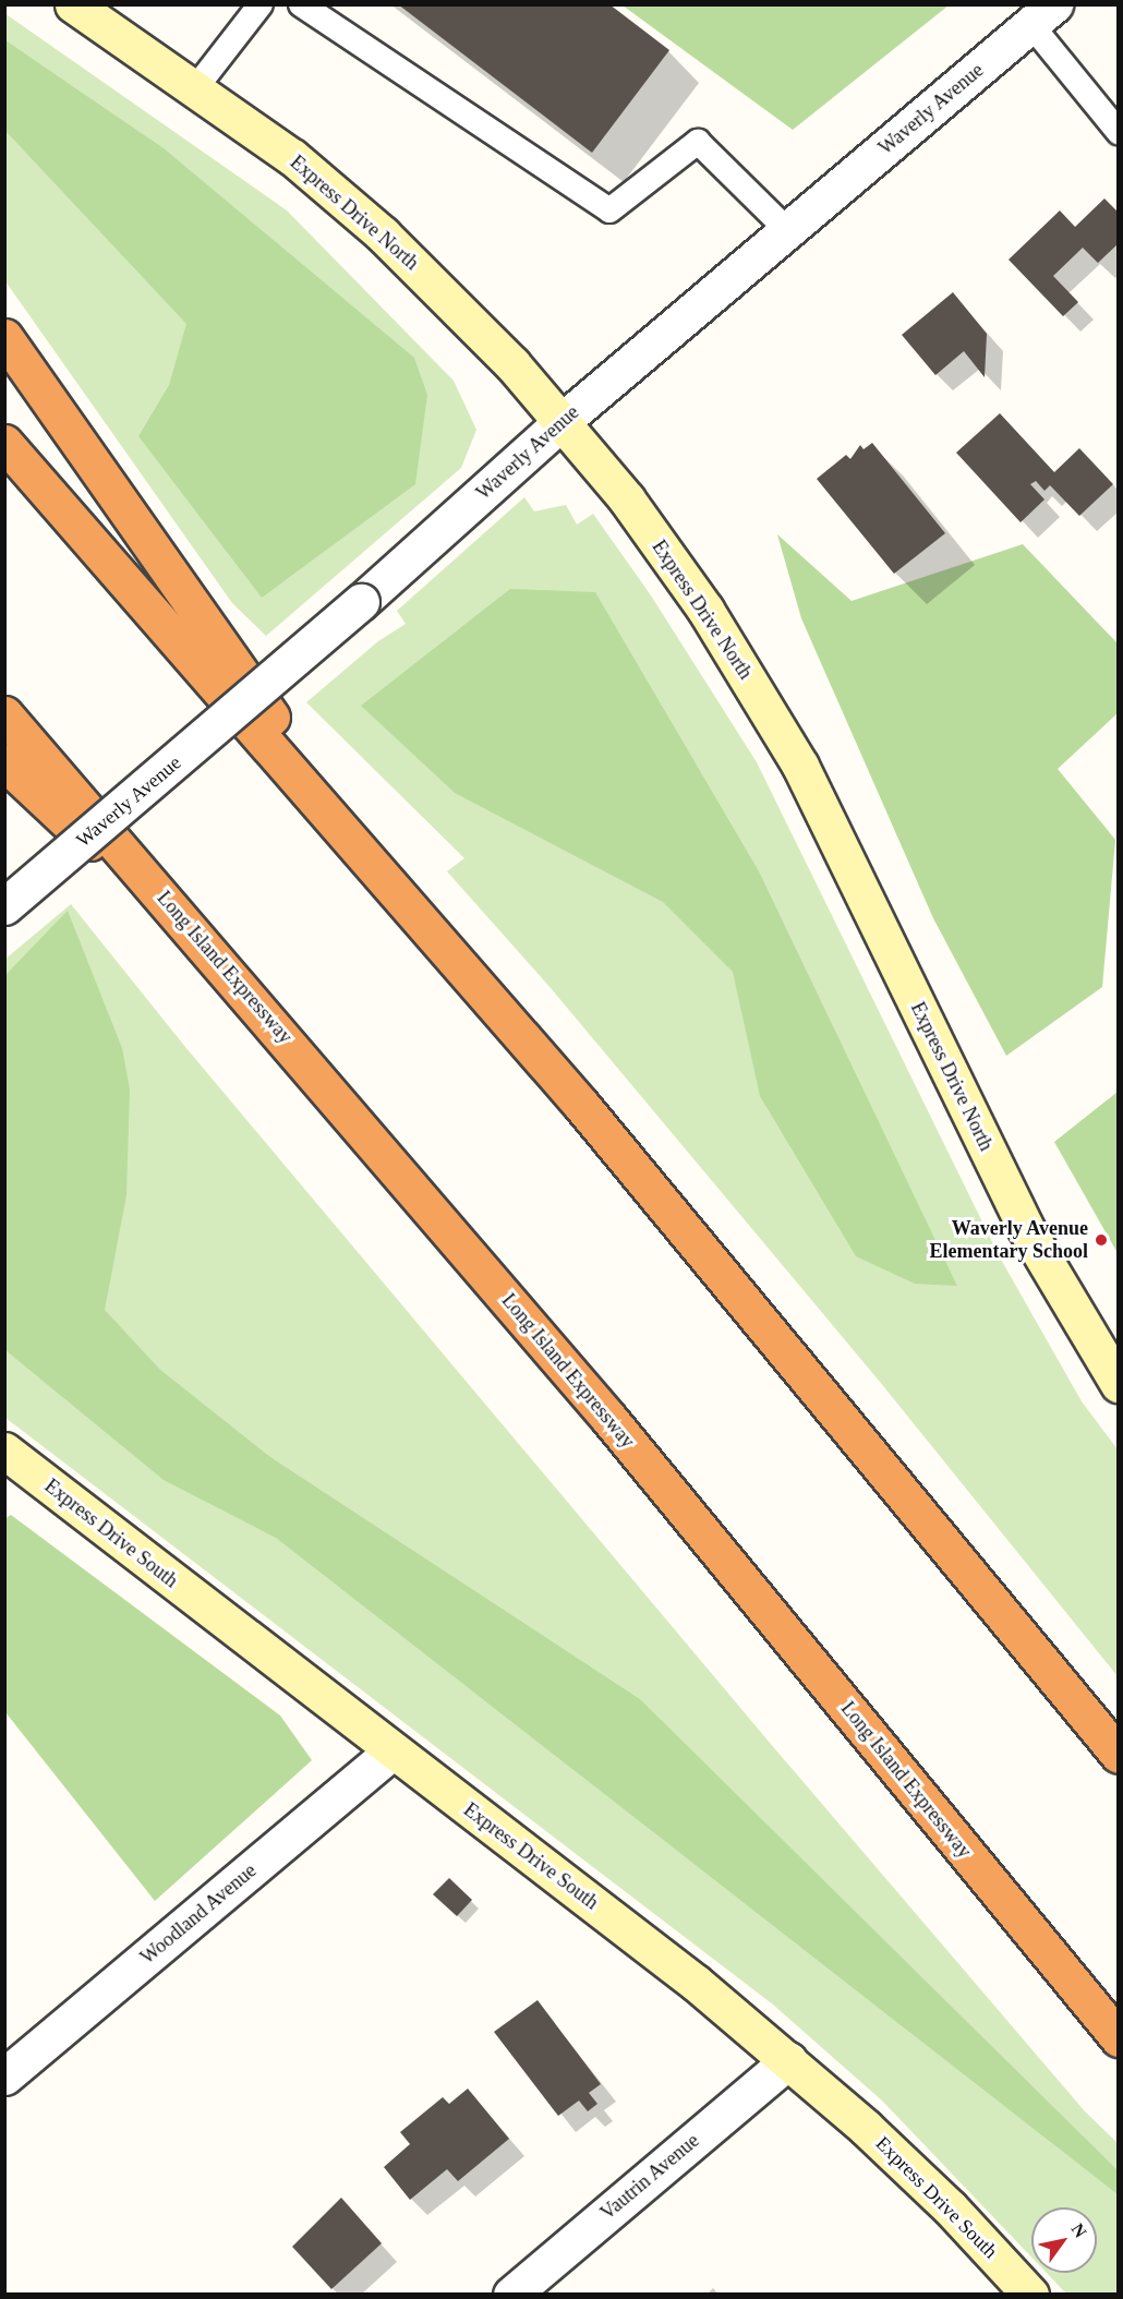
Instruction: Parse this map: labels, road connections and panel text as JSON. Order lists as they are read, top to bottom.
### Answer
{
  "streets": {
    "highway": ["Long Island Expressway"],
    "main road": ["Express Drive North", "Express Drive South"],
    "street": ["Waverly Avenue", "Woodland Avenue", "Vautrin Avenue"]
  },
  "crossings": [
    ["Waverly Avenue", "Express Drive North"],
    ["Express Drive South", "Woodland Avenue"],
    ["Express Drive South", "Vautrin Avenue"]
  ],
  "places": ["Waverly Avenue Elementary School"],
  "north": "top right"
}
